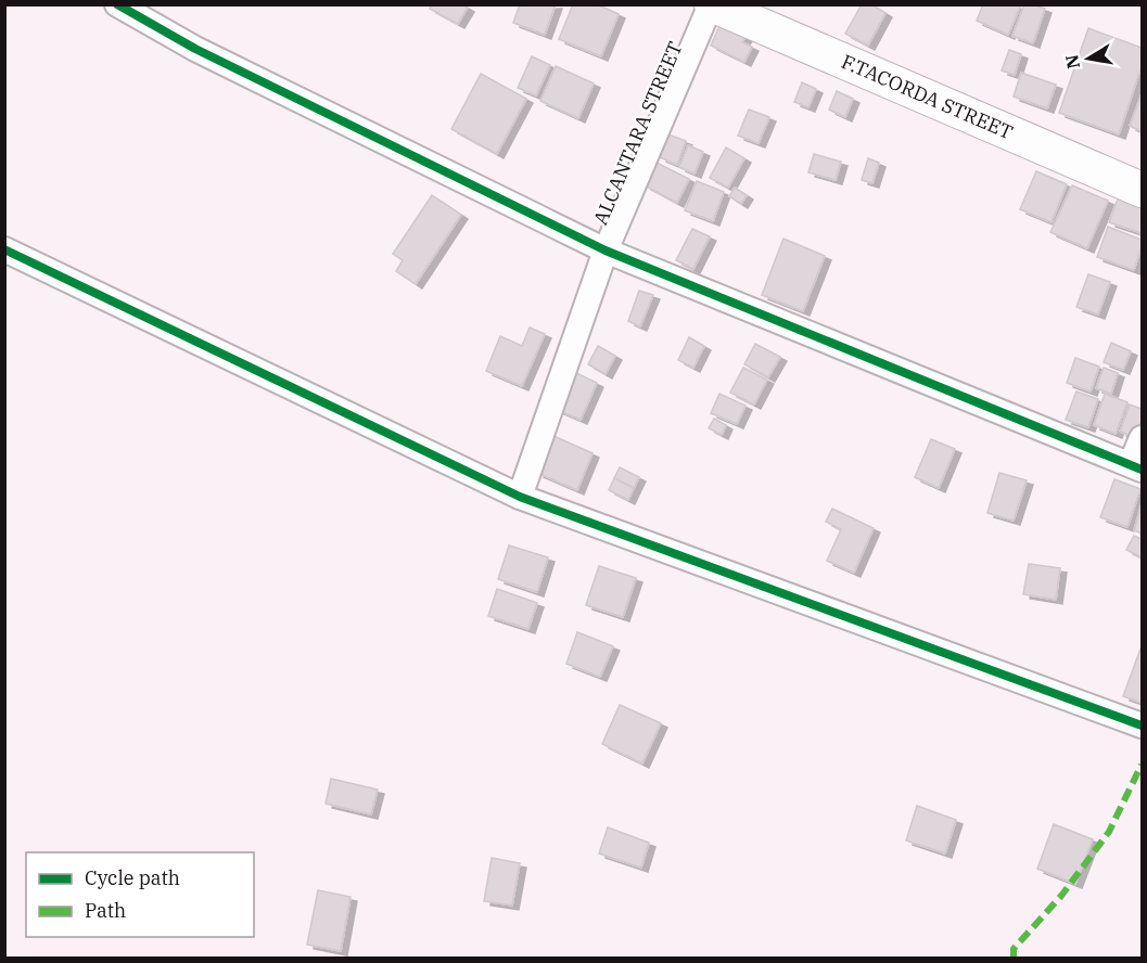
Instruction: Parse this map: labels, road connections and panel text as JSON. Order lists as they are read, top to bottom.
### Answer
{
  "streets": {
    "street": ["F.TACORDA STREET", "ALCANTARA STREET"]
  },
  "crossings": [
    ["F.TACORDA STREET", "ALCANTARA STREET"]
  ],
  "legend": ["Cycle path", "Path"],
  "north": "left"
}
